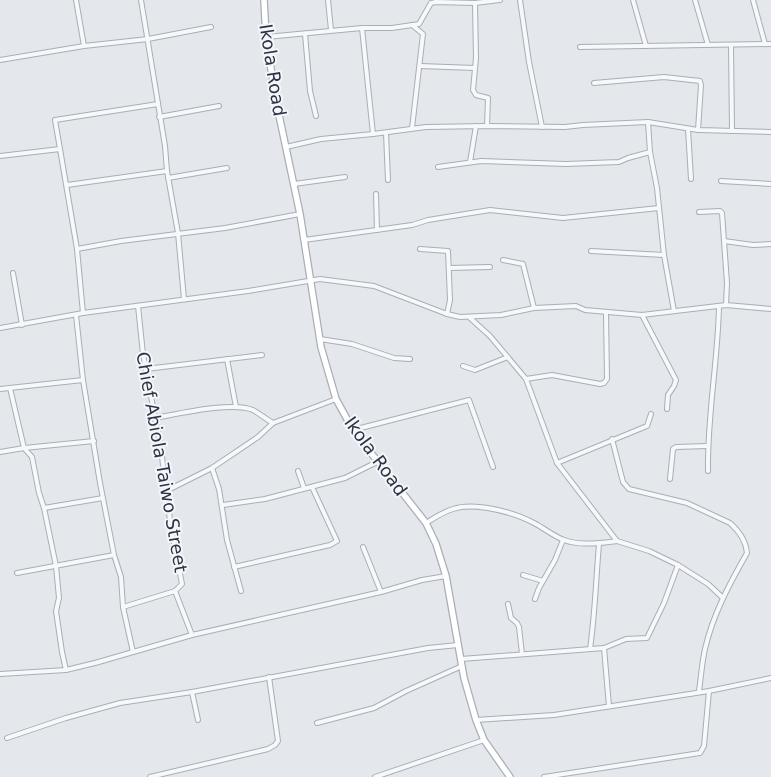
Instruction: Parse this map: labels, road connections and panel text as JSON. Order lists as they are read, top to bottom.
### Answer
{
  "streets": {
    "street": ["Ikola Road", "Chief Abiola Taiwo Street"]
  }
}
